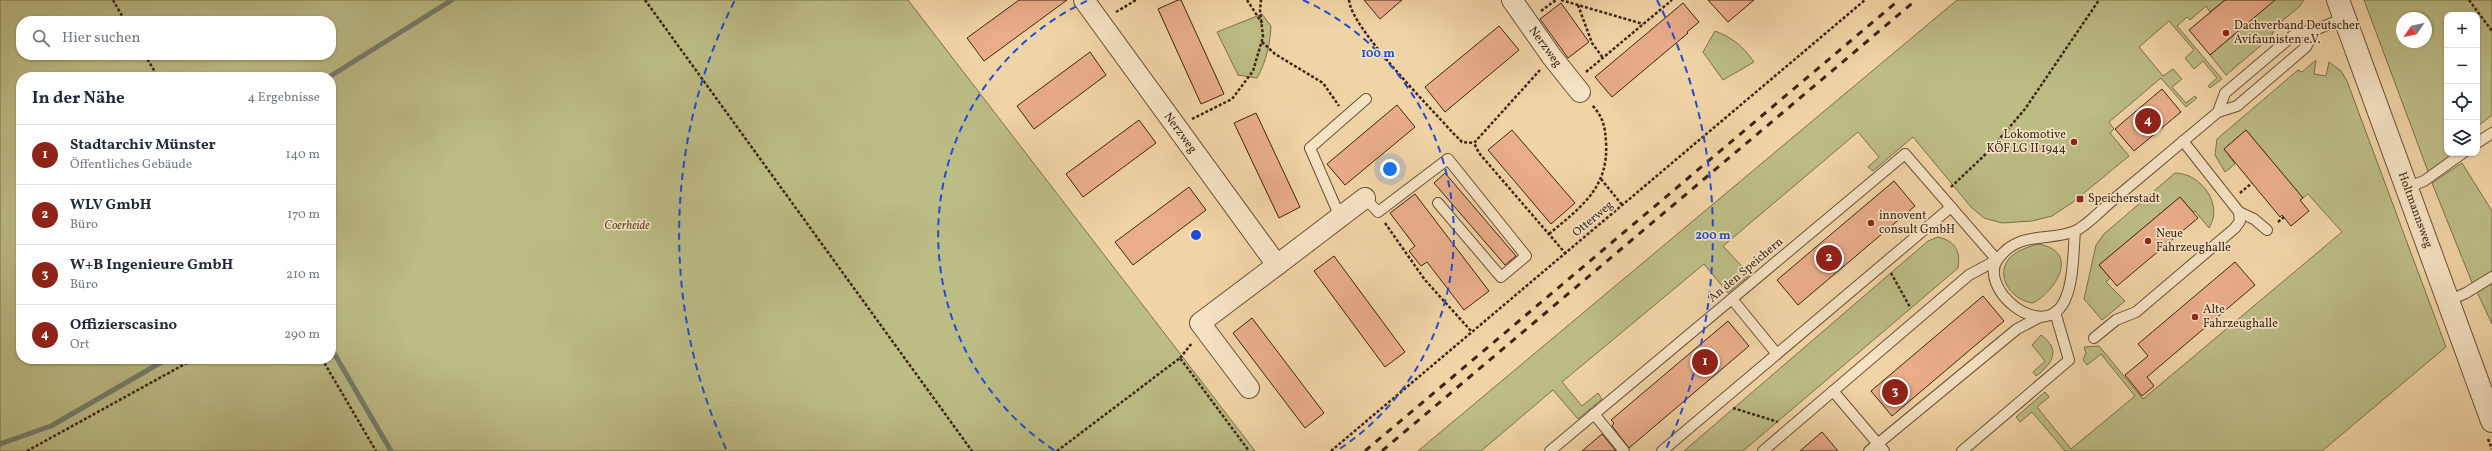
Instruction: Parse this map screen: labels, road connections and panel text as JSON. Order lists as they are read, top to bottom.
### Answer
{
  "streets": {
    "street": ["Nerzweg", "Holtmannsweg"],
    "lane": ["An den Speichern"],
    "path": ["Otterweg"]
  },
  "parks": ["Coerheide"],
  "places": {
    "other": [
      "Dachverband Deutscher Avifaunisten e.V.",
      "Lokomotive KÖF LG II 1944",
      "innovent consult GmbH",
      "Neue Fahrzeughalle",
      "Alte Fahrzeughalle"
    ],
    "transit": ["Speicherstadt"]
  },
  "north": "bottom left",
  "page": {
    "map_buttons": ["+", "−"],
    "search": "Hier suchen",
    "heading": ["In der Nähe", "4 Ergebnisse"],
    "pins": [
      "4",
      "2",
      "1",
      "3"
    ],
    "list": [
      {
        "mark": "1",
        "name": "Stadtarchiv Münster",
        "note": "Öffentliches Gebäude",
        "value": "140 m"
      },
      {
        "mark": "2",
        "name": "WLV GmbH",
        "note": "Büro",
        "value": "170 m"
      },
      {
        "mark": "3",
        "name": "W+B Ingenieure GmbH",
        "note": "Büro",
        "value": "210 m"
      },
      {
        "mark": "4",
        "name": "Offizierscasino",
        "note": "Ort",
        "value": "290 m"
      }
    ]
  },
  "rings": ["100 m", "200 m"]
}
